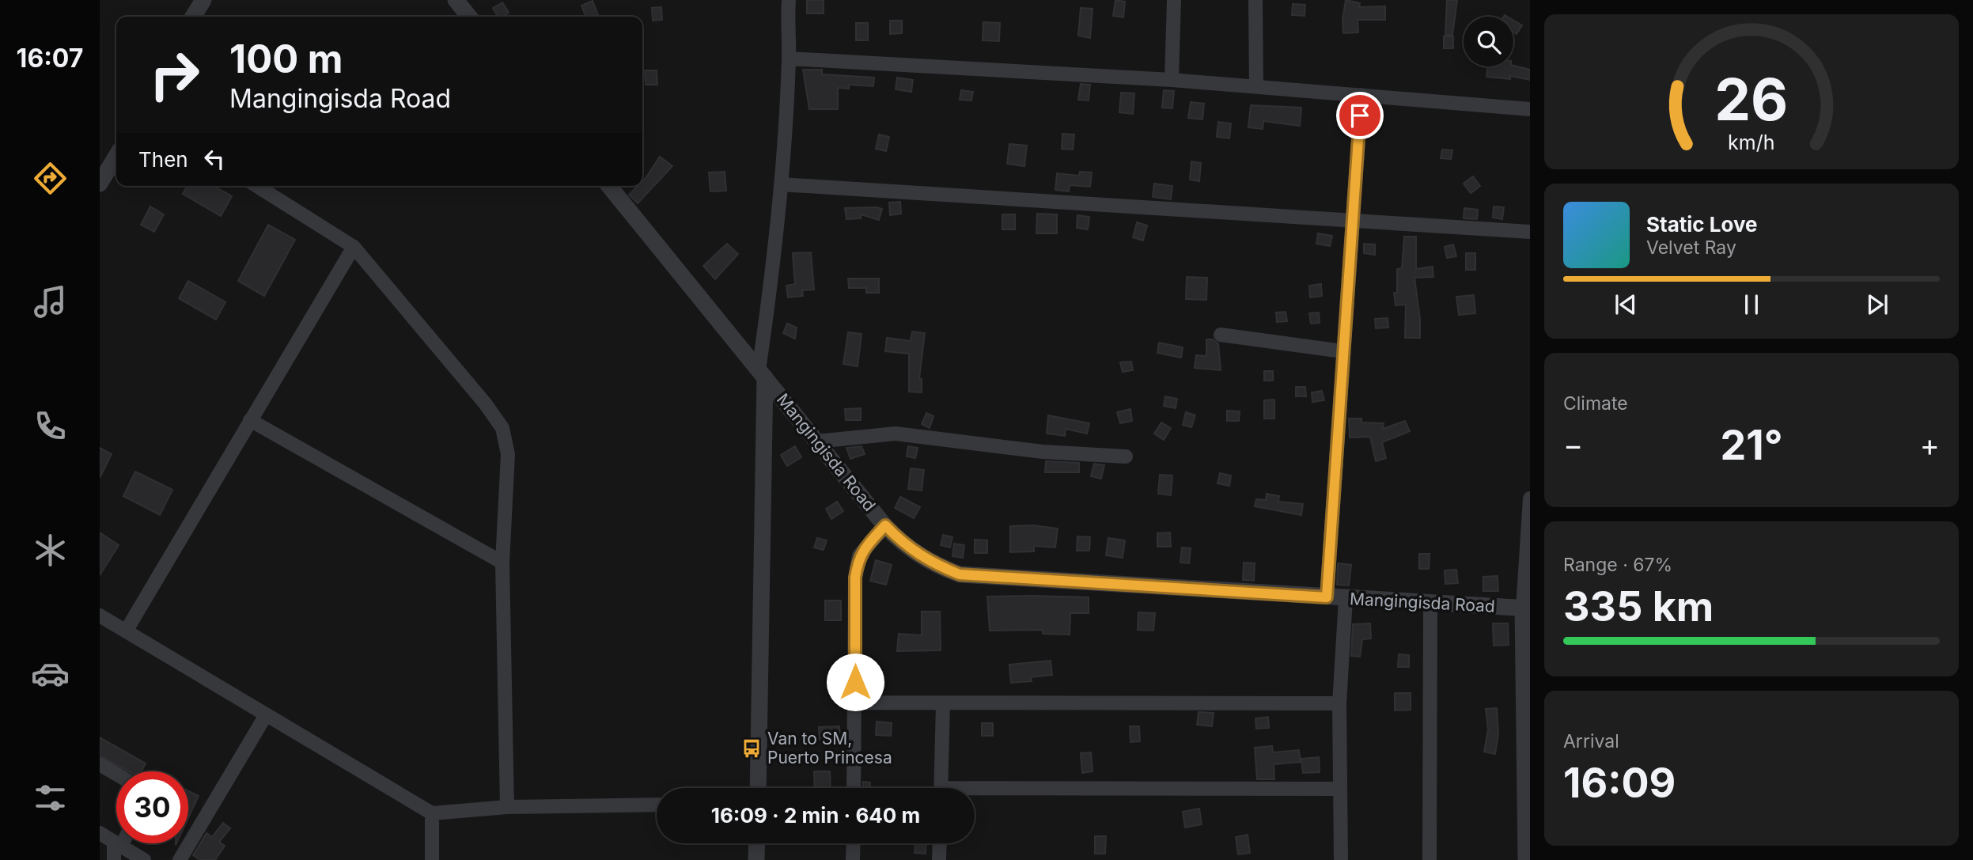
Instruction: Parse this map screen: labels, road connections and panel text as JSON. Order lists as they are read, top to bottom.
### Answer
{
  "streets": {
    "street": ["Mangingisda Road"]
  },
  "places": {
    "bus stop": ["Van to SM, Puerto Princesa"]
  },
  "page": {
    "tabs": "16:07",
    "turn": ["100 m", "Mangingisda Road"],
    "then": "Then",
    "song": ["Static Love", "Velvet Ray"],
    "tile": [
      "Climate",
      ["Range · 67%", "335 km"],
      ["Arrival", "16:09"]
    ],
    "heat": ["−", "21°", "+"],
    "limit": "30",
    "trip": "16:09 · 2 min · 640 m",
    "gauge": ["26", "km/h"]
  }
}
